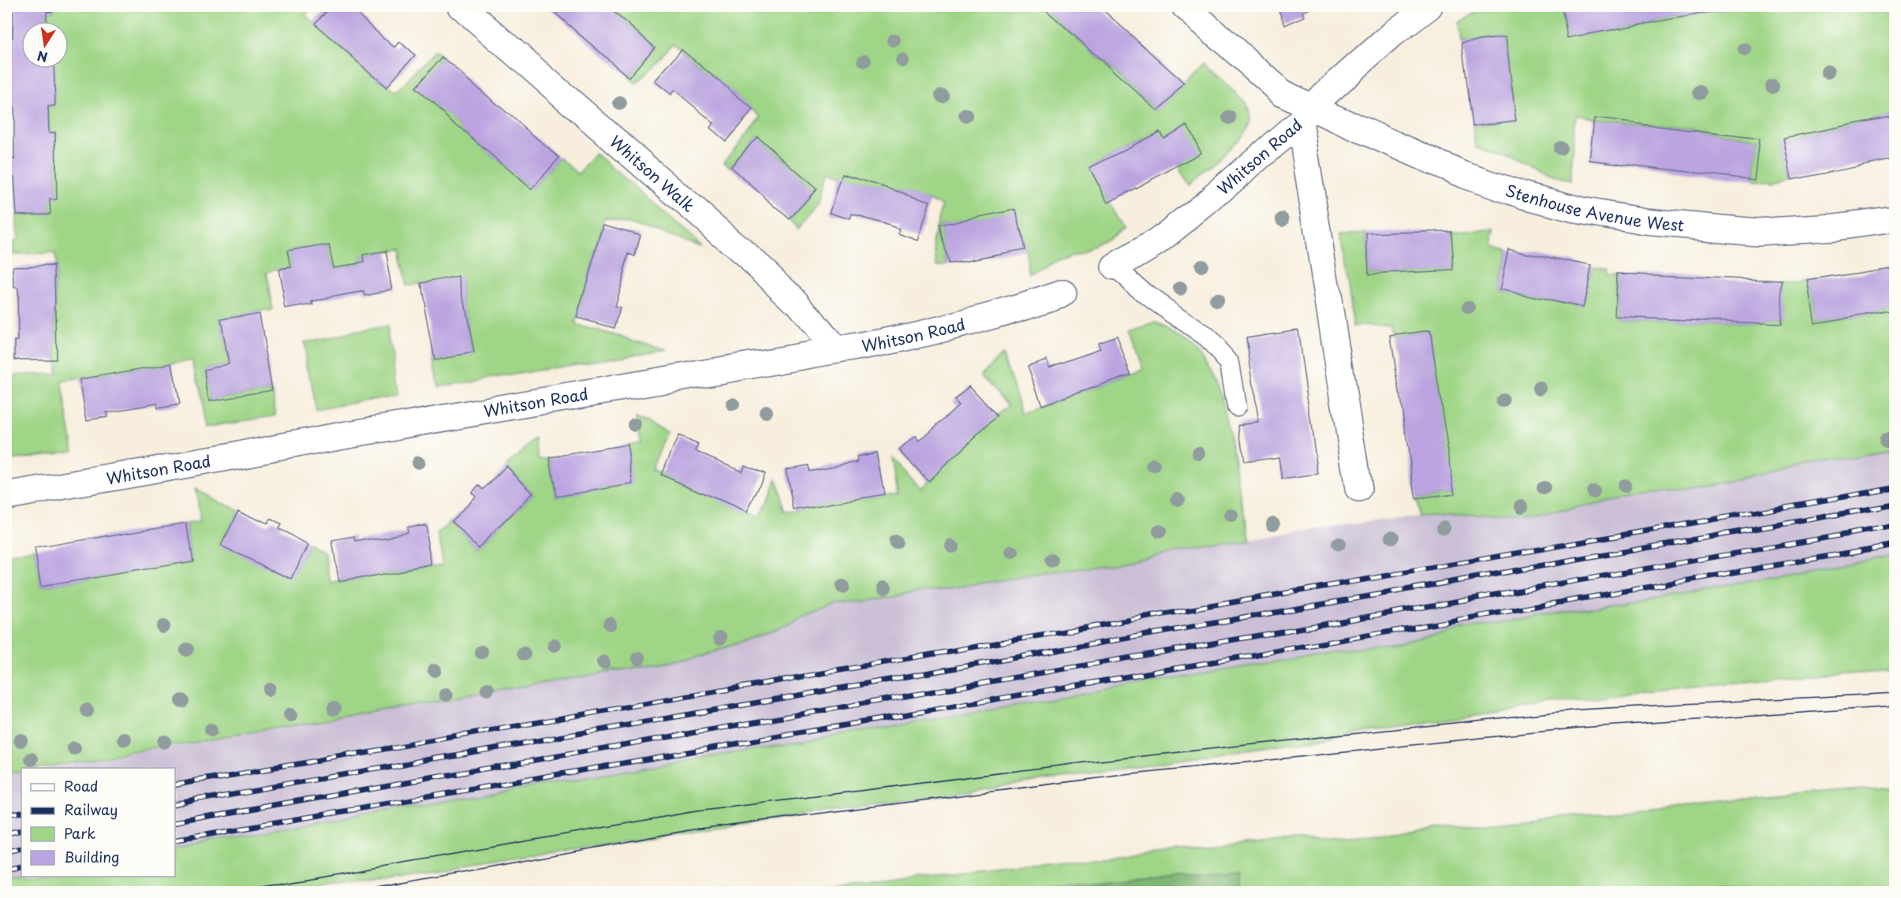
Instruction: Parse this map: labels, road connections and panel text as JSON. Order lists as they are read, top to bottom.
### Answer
{
  "streets": {
    "street": ["Whitson Road", "Whitson Walk", "Stenhouse Avenue West"]
  },
  "crossings": [
    ["Whitson Road", "Whitson Walk"],
    ["Whitson Road", "Stenhouse Avenue West"]
  ],
  "legend": [
    "Road",
    "Railway",
    "Park",
    "Building"
  ],
  "north": "bottom"
}
